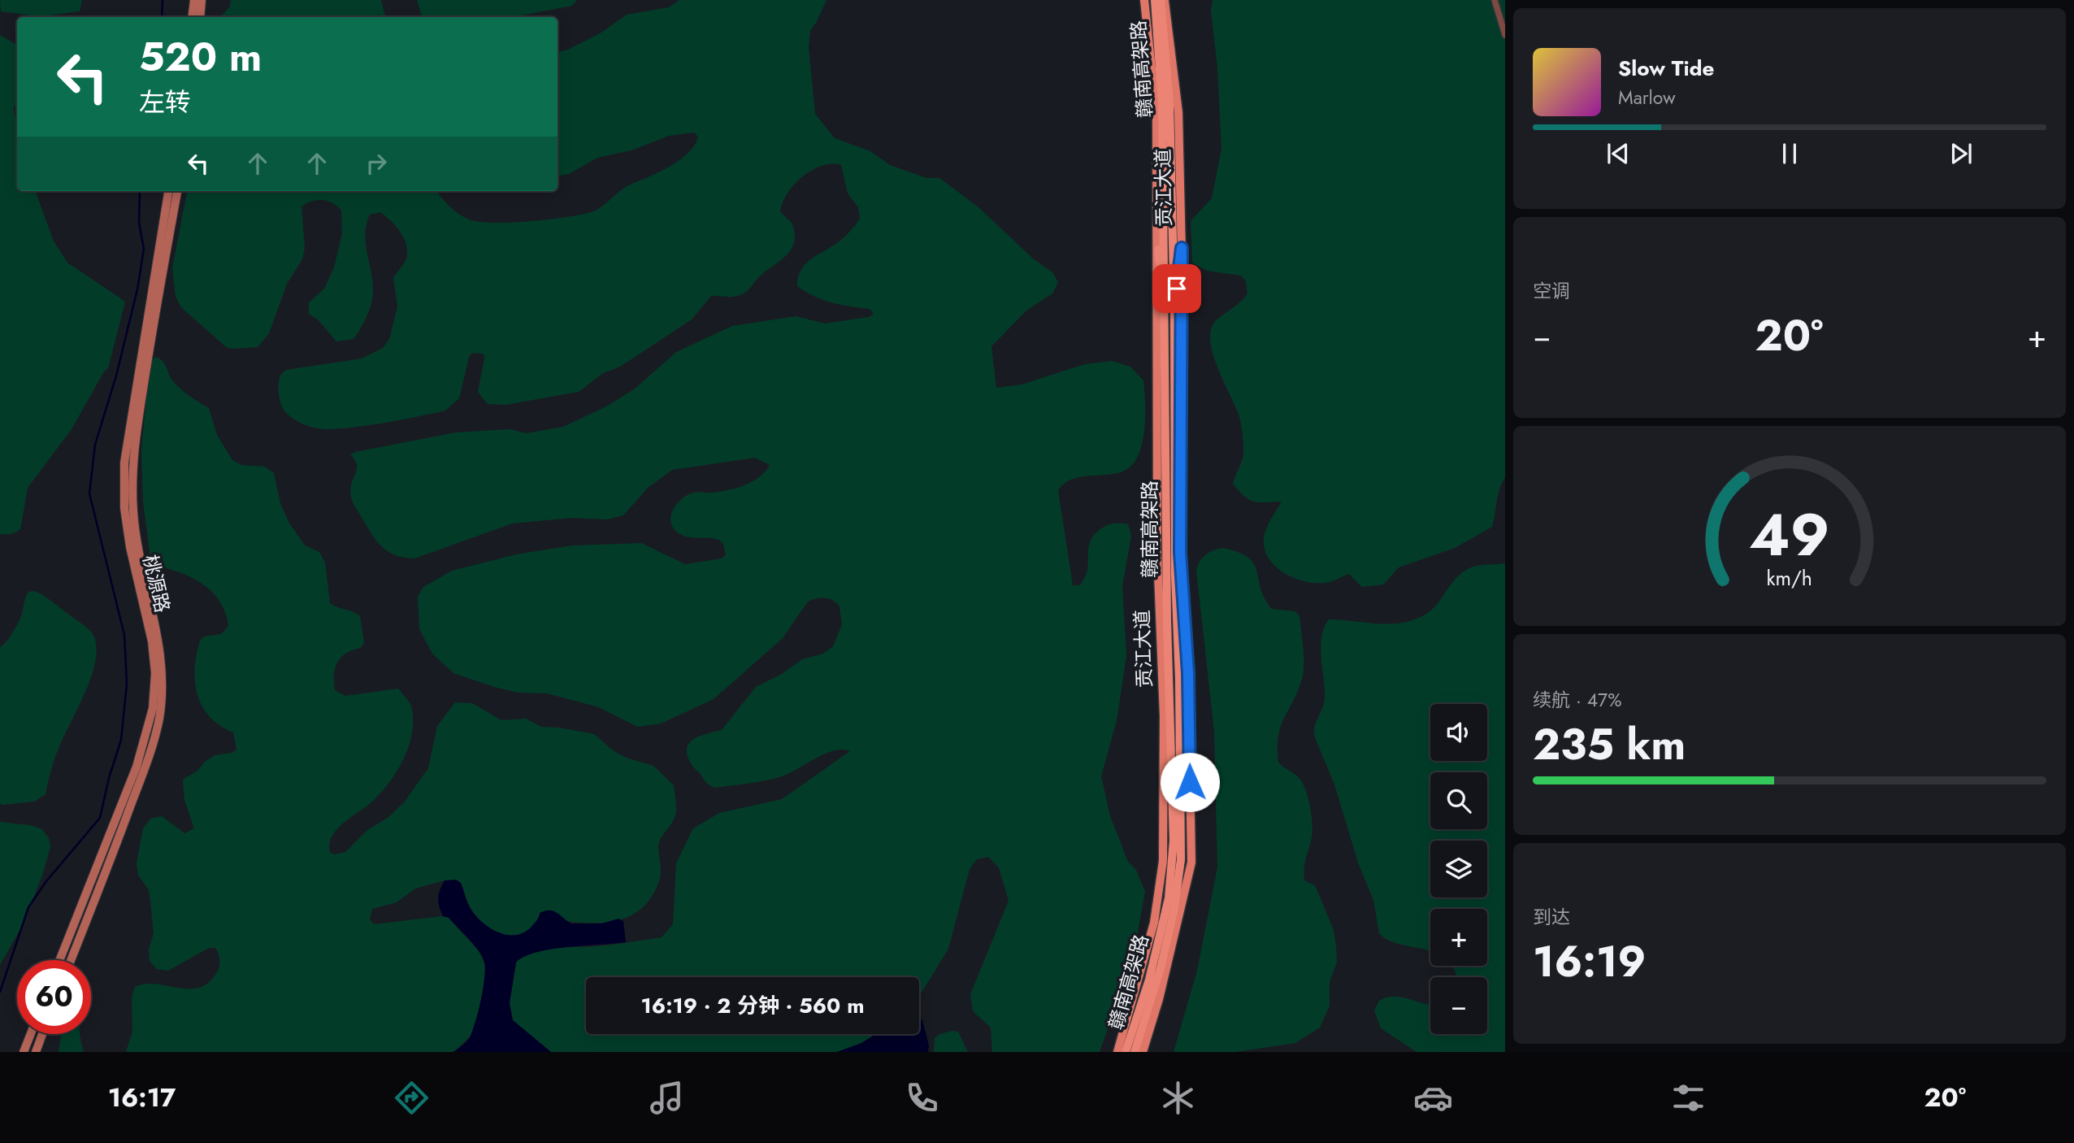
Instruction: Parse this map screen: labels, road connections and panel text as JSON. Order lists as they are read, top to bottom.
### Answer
{
  "streets": {
    "highway": ["赣南高架路"],
    "main road": ["贡江大道", "桃源路"]
  },
  "crossings": [
    ["赣南高架路", "贡江大道"]
  ],
  "page": {
    "turn": ["520 m", "左转"],
    "song": ["Slow Tide", "Marlow"],
    "tile": [
      "空调",
      ["续航 · 47%", "235 km"],
      ["到达", "16:19"]
    ],
    "heat": ["−", "20°", "+"],
    "map_buttons": ["+", "−"],
    "limit": "60",
    "trip": "16:19 · 2 分钟 · 560 m",
    "tabs": ["16:17", "20°"],
    "gauge": ["49", "km/h"]
  }
}
